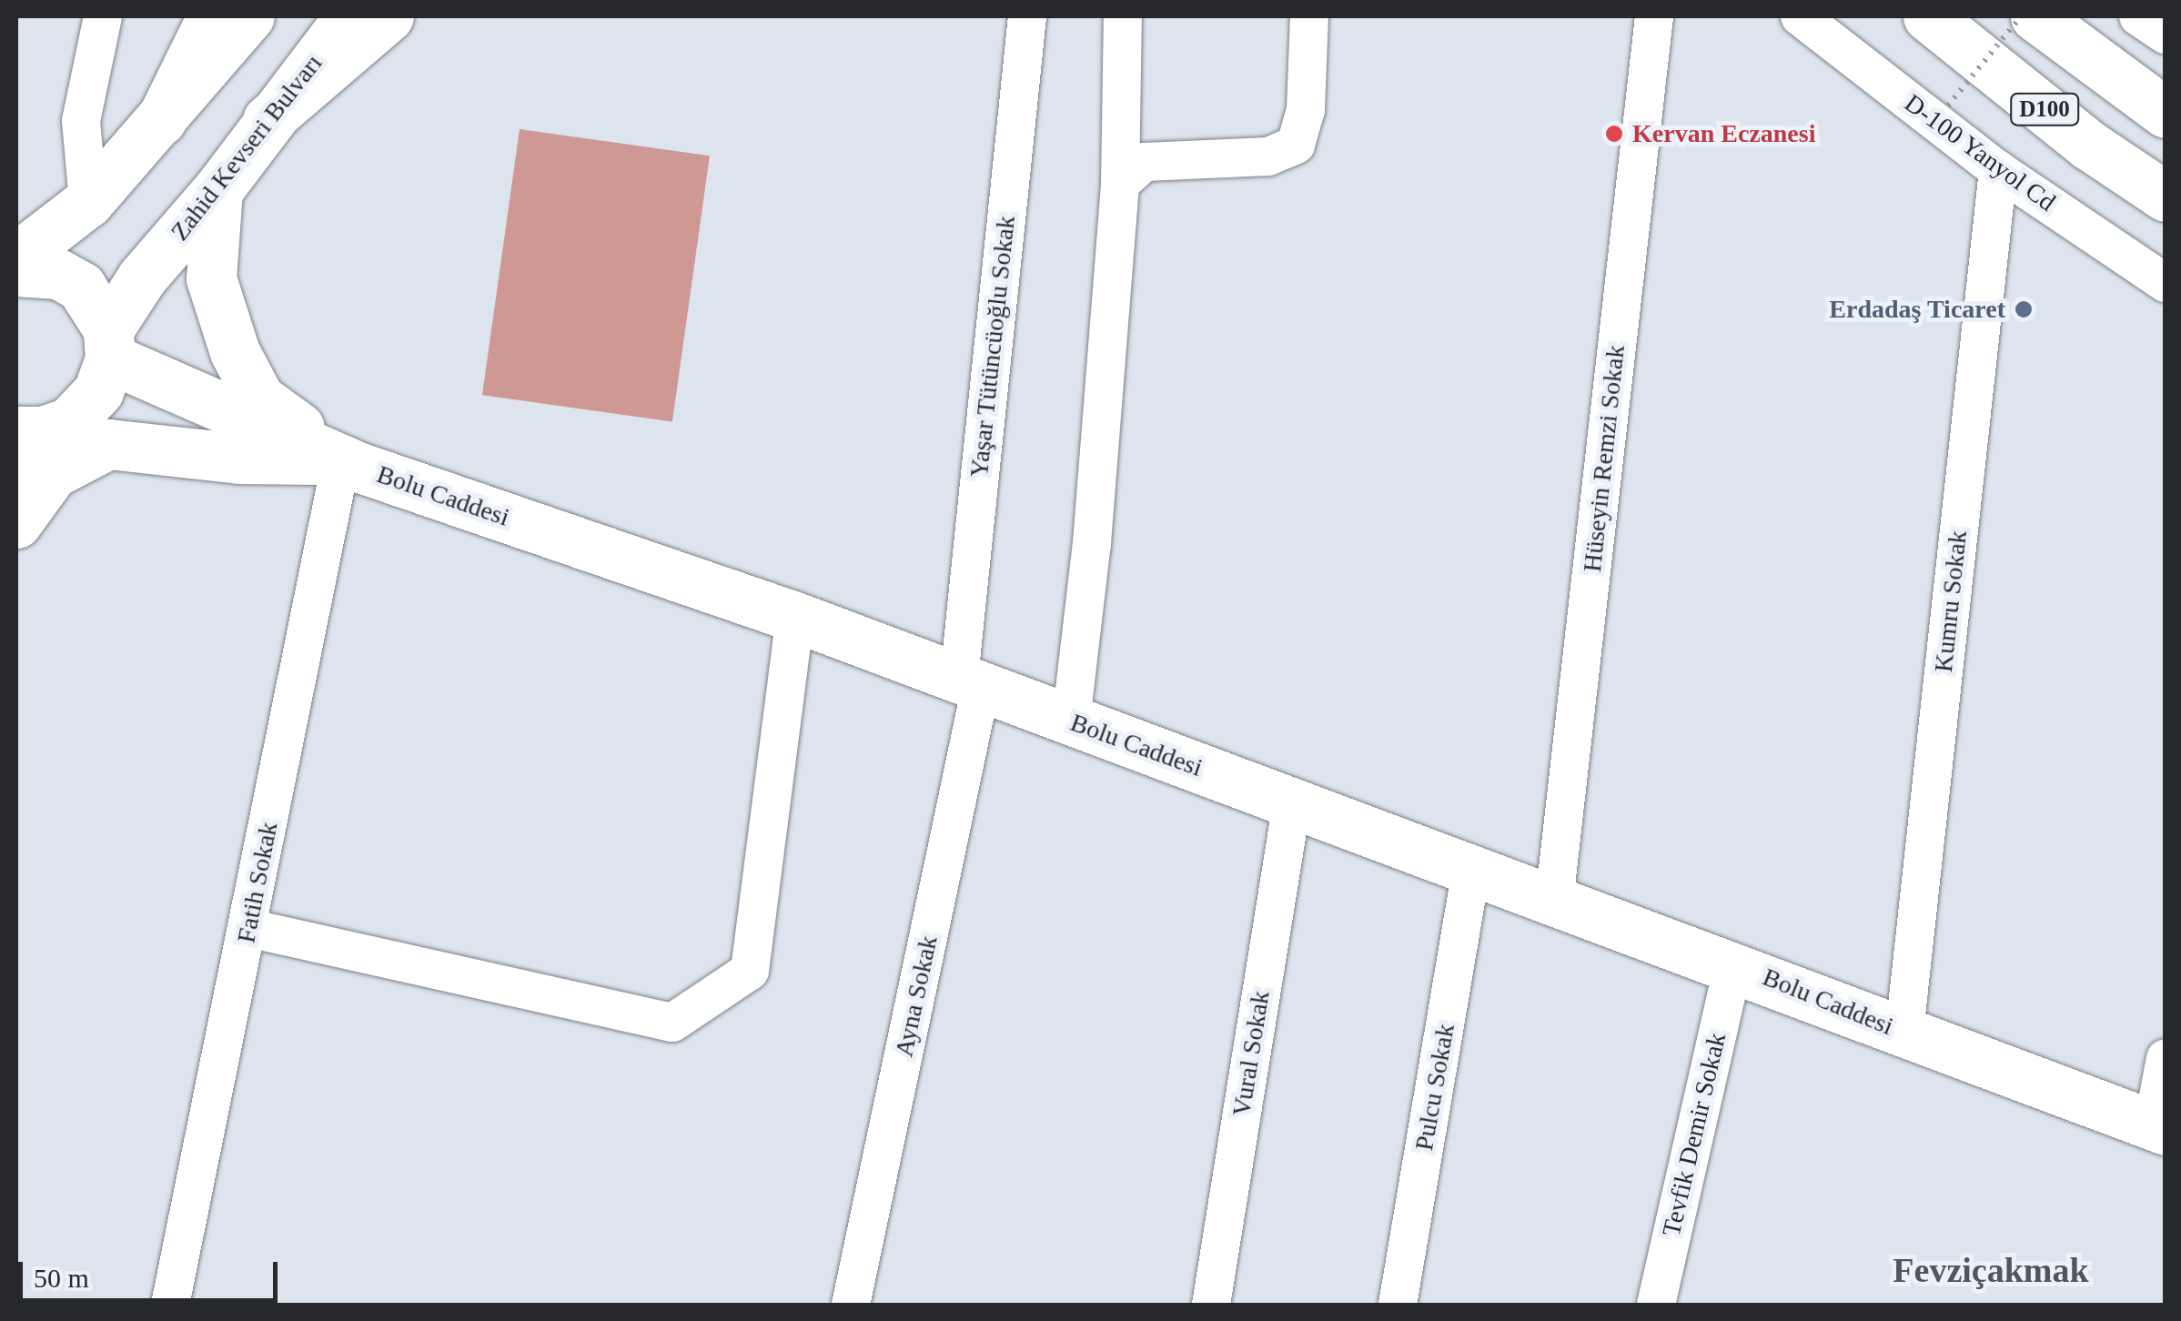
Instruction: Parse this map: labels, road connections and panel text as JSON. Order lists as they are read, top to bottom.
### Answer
{
  "streets": {
    "main road": ["D100", "Zahid Kevseri Bulvarı", "Bolu Caddesi"],
    "street": [
      "D-100 Yanyol Cd",
      "Yaşar Tütüncüoğlu Sokak",
      "Hüseyin Remzi Sokak",
      "Kumru Sokak",
      "Fatih Sokak",
      "Ayna Sokak",
      "Vural Sokak",
      "Pulcu Sokak",
      "Tevfik Demir Sokak"
    ]
  },
  "crossings": [
    ["Zahid Kevseri Bulvarı", "Bolu Caddesi"],
    ["D-100 Yanyol Cd", "Kumru Sokak"],
    ["Yaşar Tütüncüoğlu Sokak", "Bolu Caddesi"],
    ["Yaşar Tütüncüoğlu Sokak", "Ayna Sokak"],
    ["Hüseyin Remzi Sokak", "Bolu Caddesi"],
    ["Bolu Caddesi", "Kumru Sokak"],
    ["Bolu Caddesi", "Fatih Sokak"],
    ["Bolu Caddesi", "Ayna Sokak"],
    ["Bolu Caddesi", "Vural Sokak"],
    ["Bolu Caddesi", "Pulcu Sokak"],
    ["Bolu Caddesi", "Tevfik Demir Sokak"]
  ],
  "districts": ["Fevziçakmak"],
  "places": ["Kervan Eczanesi", "Erdadaş Ticaret"],
  "scale_bar": "50 m"
}
